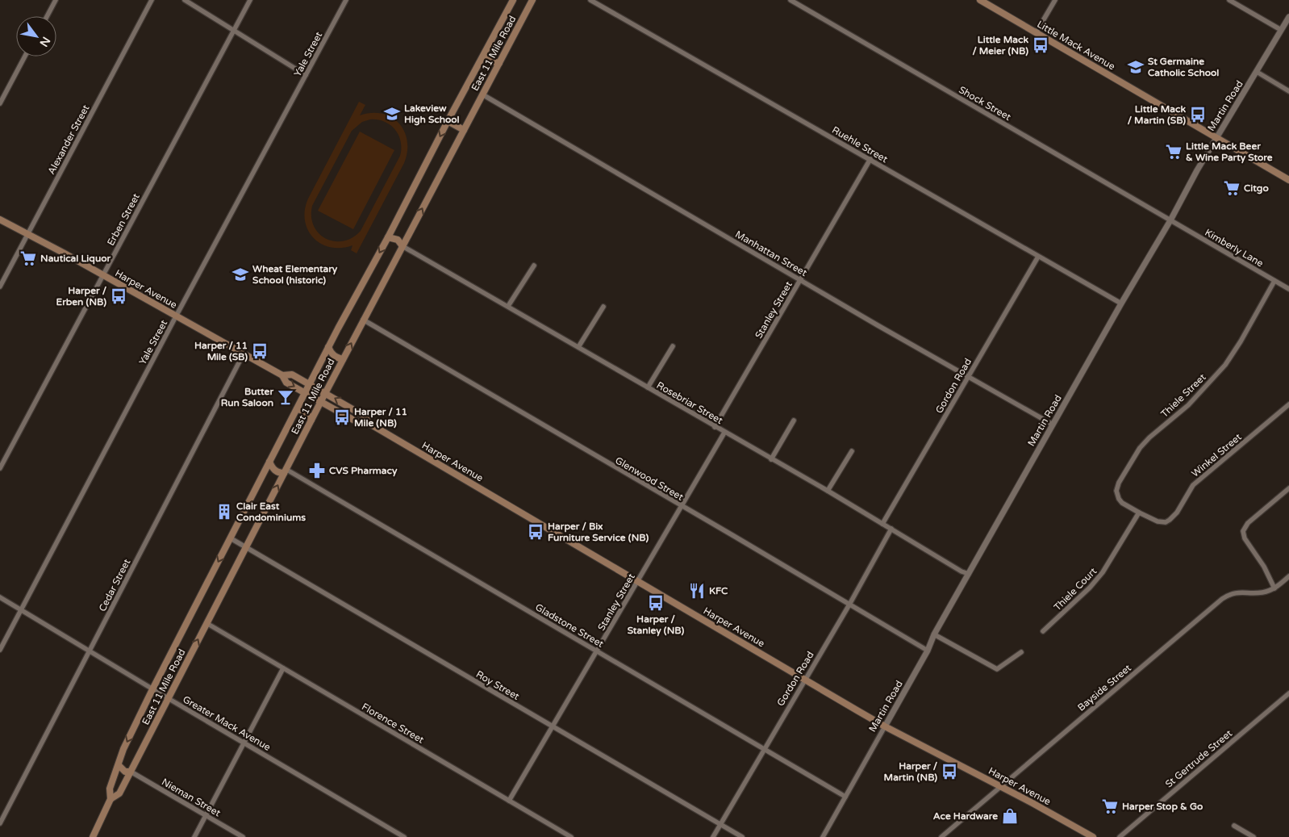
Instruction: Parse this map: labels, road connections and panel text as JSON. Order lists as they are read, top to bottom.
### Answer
{
  "streets": {
    "main road": ["Little Mack Avenue", "East 11 Mile Road", "Harper Avenue"],
    "street": [
      "Yale Street",
      "Shock Street",
      "Martin Road",
      "Alexander Street",
      "Ruehle Street",
      "Erben Street",
      "Kimberly Lane",
      "Manhattan Street",
      "Stanley Street",
      "Gordon Road",
      "Thiele Street",
      "Rosebriar Street",
      "Winkel Street",
      "Glenwood Street",
      "Cedar Street",
      "Thiele Court",
      "Gladstone Street",
      "Roy Street",
      "Bayside Street",
      "Greater Mack Avenue",
      "Florence Street",
      "St Gertrude Street",
      "Nieman Street"
    ]
  },
  "crossings": [
    ["Little Mack Avenue", "Martin Road"],
    ["East 11 Mile Road", "Manhattan Street"],
    ["East 11 Mile Road", "Harper Avenue"],
    ["East 11 Mile Road", "Rosebriar Street"],
    ["East 11 Mile Road", "Glenwood Street"],
    ["East 11 Mile Road", "Gladstone Street"],
    ["East 11 Mile Road", "Roy Street"],
    ["East 11 Mile Road", "Greater Mack Avenue"],
    ["East 11 Mile Road", "Florence Street"],
    ["East 11 Mile Road", "Nieman Street"],
    ["Yale Street", "Harper Avenue"],
    ["Yale Street", "Greater Mack Avenue"],
    ["Shock Street", "Martin Road"],
    ["Shock Street", "Kimberly Lane"],
    ["Martin Road", "Ruehle Street"],
    ["Martin Road", "Kimberly Lane"],
    ["Martin Road", "Manhattan Street"],
    ["Martin Road", "Harper Avenue"],
    ["Martin Road", "Rosebriar Street"],
    ["Martin Road", "Glenwood Street"],
    ["Martin Road", "Gladstone Street"],
    ["Alexander Street", "Harper Avenue"],
    ["Ruehle Street", "Stanley Street"],
    ["Ruehle Street", "Gordon Road"],
    ["Erben Street", "Harper Avenue"],
    ["Kimberly Lane", "Thiele Street"],
    ["Manhattan Street", "Stanley Street"],
    ["Manhattan Street", "Gordon Road"],
    ["Harper Avenue", "Stanley Street"],
    ["Harper Avenue", "Gordon Road"],
    ["Harper Avenue", "Cedar Street"],
    ["Harper Avenue", "Bayside Street"],
    ["Stanley Street", "Rosebriar Street"],
    ["Stanley Street", "Glenwood Street"],
    ["Stanley Street", "Gladstone Street"],
    ["Stanley Street", "Roy Street"],
    ["Stanley Street", "Florence Street"],
    ["Gordon Road", "Rosebriar Street"],
    ["Gordon Road", "Glenwood Street"],
    ["Gordon Road", "Gladstone Street"],
    ["Gordon Road", "Roy Street"],
    ["Thiele Street", "Winkel Street"],
    ["Thiele Street", "Thiele Court"],
    ["Winkel Street", "Thiele Court"],
    ["Cedar Street", "Greater Mack Avenue"]
  ],
  "places": {
    "bus stop": [
      "Little Mack / Meier (NB)",
      "Little Mack / Martin (SB)",
      "Harper / Erben (NB)",
      "Harper / 11 Mile (SB)",
      "Harper / 11 Mile (NB)",
      "Harper / Bix Furniture Service (NB)",
      "Harper / Stanley (NB)",
      "Harper / Martin (NB)"
    ],
    "school or university": ["St Germaine Catholic School", "Lakeview High School", "Wheat Elementary School (historic)"],
    "supermarket": [
      "Little Mack Beer & Wine Party Store",
      "Citgo",
      "Nautical Liquor",
      "Harper Stop & Go"
    ],
    "bar": ["Butter Run Saloon"],
    "pharmacy": ["CVS Pharmacy"],
    "building": ["Clair East Condominiums"],
    "restaurant": ["KFC"],
    "shop": ["Ace Hardware"]
  },
  "north": "bottom right"
}
